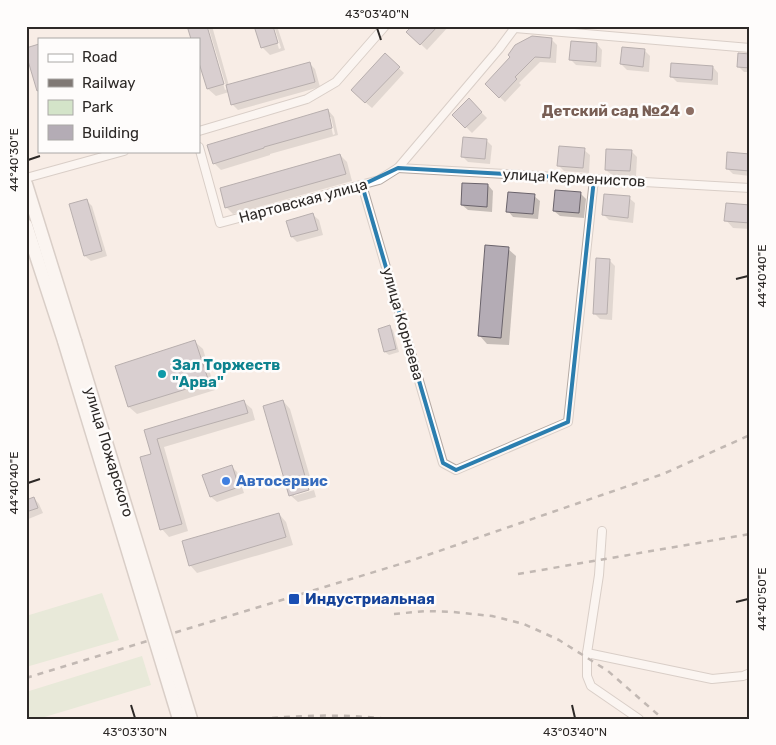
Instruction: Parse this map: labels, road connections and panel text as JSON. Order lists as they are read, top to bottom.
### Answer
{
  "streets": {
    "main road": ["улица Пожарского"],
    "street": ["улица Керменистов", "Нартовская улица", "улица Корнеева"]
  },
  "crossings": [
    ["улица Керменистов", "Нартовская улица"],
    ["улица Керменистов", "улица Корнеева"],
    ["Нартовская улица", "улица Корнеева"]
  ],
  "places": {
    "other": ["Детский сад №24", "Зал Торжеств \"Арва\"", "Автосервис"],
    "transit": ["Индустриальная"]
  },
  "legend": [
    "Road",
    "Railway",
    "Park",
    "Building"
  ],
  "coordinates": [
    "43°03'40\"N",
    "44°40'30\"E",
    "44°40'40\"E",
    "44°40'50\"E",
    "43°03'30\"N"
  ]
}
